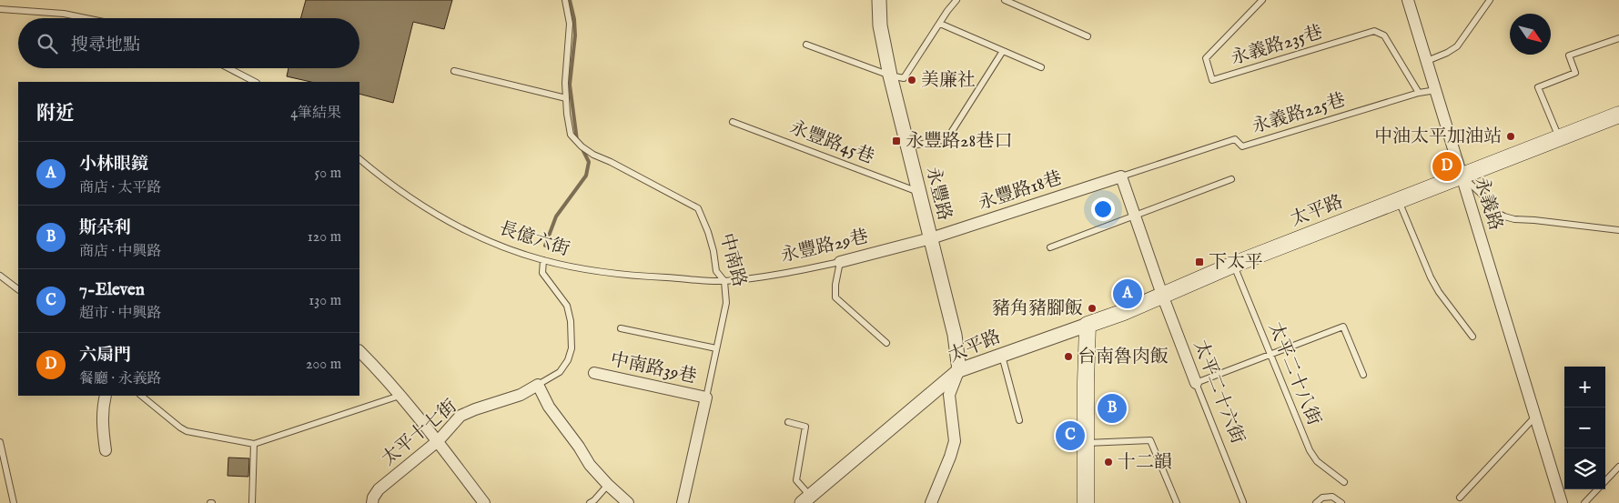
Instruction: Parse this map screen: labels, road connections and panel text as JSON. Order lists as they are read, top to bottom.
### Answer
{
  "streets": {
    "main road": ["太平路"],
    "street": [
      "永豐路18巷",
      "永豐路",
      "永義路",
      "永豐路29巷",
      "中南路",
      "中南路39巷",
      "太平二十六街",
      "太平十七街"
    ],
    "lane": [
      "永義路235巷",
      "永義路225巷",
      "永豐路45巷",
      "長億六街",
      "太平二十八街"
    ]
  },
  "crossings": [
    ["永義路235巷", "永義路225巷"],
    ["永義路225巷", "永豐路18巷"],
    ["永義路225巷", "永義路"],
    ["永義路225巷", "太平二十六街"],
    ["永豐路45巷", "永豐路"],
    ["永豐路18巷", "永豐路"],
    ["永豐路18巷", "永豐路29巷"],
    ["永豐路18巷", "太平二十六街"],
    ["永豐路", "太平路"],
    ["永豐路", "永豐路29巷"],
    ["永義路", "太平路"],
    ["太平路", "太平二十八街"],
    ["太平路", "太平二十六街"],
    ["長億六街", "永豐路29巷"],
    ["長億六街", "中南路"],
    ["長億六街", "太平十七街"],
    ["永豐路29巷", "中南路"],
    ["中南路", "中南路39巷"]
  ],
  "places": {
    "other": [
      "美廉社",
      "中油太平加油站",
      "豬角豬腳飯",
      "台南魯肉飯",
      "十二韻"
    ],
    "transit": ["永豐路28巷口", "下太平"]
  },
  "north": "bottom right",
  "page": {
    "search": "搜尋地點",
    "heading": ["附近", "4筆結果"],
    "list": [
      {
        "mark": "A",
        "name": "小林眼鏡",
        "note": "商店 · 太平路",
        "value": "50 m"
      },
      {
        "mark": "B",
        "name": "斯朵利",
        "note": "商店 · 中興路",
        "value": "120 m"
      },
      {
        "mark": "C",
        "name": "7-Eleven",
        "note": "超市 · 中興路",
        "value": "130 m"
      },
      {
        "mark": "D",
        "name": "六扇門",
        "note": "餐廳 · 永義路",
        "value": "200 m"
      }
    ],
    "pins": [
      "D",
      "A",
      "B",
      "C"
    ],
    "map_buttons": ["+", "−"]
  }
}
